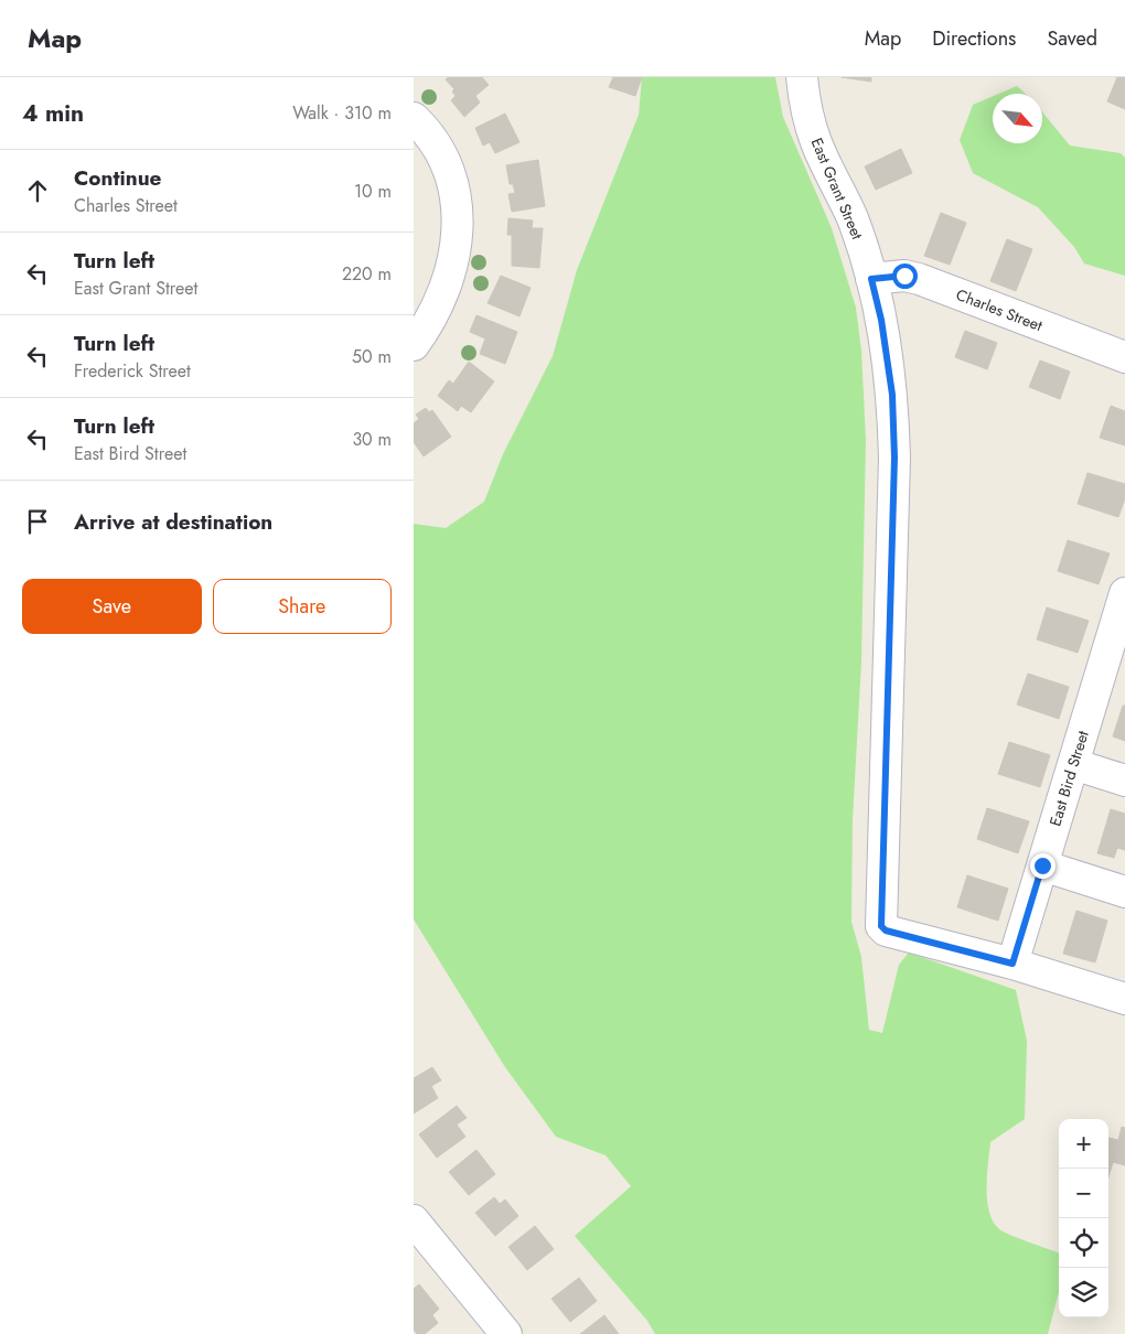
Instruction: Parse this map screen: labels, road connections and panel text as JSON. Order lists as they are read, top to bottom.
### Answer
{
  "streets": {
    "street": ["East Grant Street", "Charles Street", "East Bird Street"]
  },
  "crossings": [
    ["East Grant Street", "Charles Street"],
    ["East Grant Street", "East Bird Street"]
  ],
  "north": "bottom right",
  "page": {
    "header": "Map",
    "nav": ["Map", "Directions", "Saved"],
    "heading": ["4 min", "Walk · 310 m"],
    "list": [
      ["Continue", "Charles Street", "10 m"],
      ["Turn left", "East Grant Street", "220 m"],
      ["Turn left", "Frederick Street", "50 m"],
      ["Turn left", "East Bird Street", "30 m"],
      "Arrive at destination"
    ],
    "buttons": ["Save", "Share"],
    "map_buttons": ["+", "−"]
  }
}
